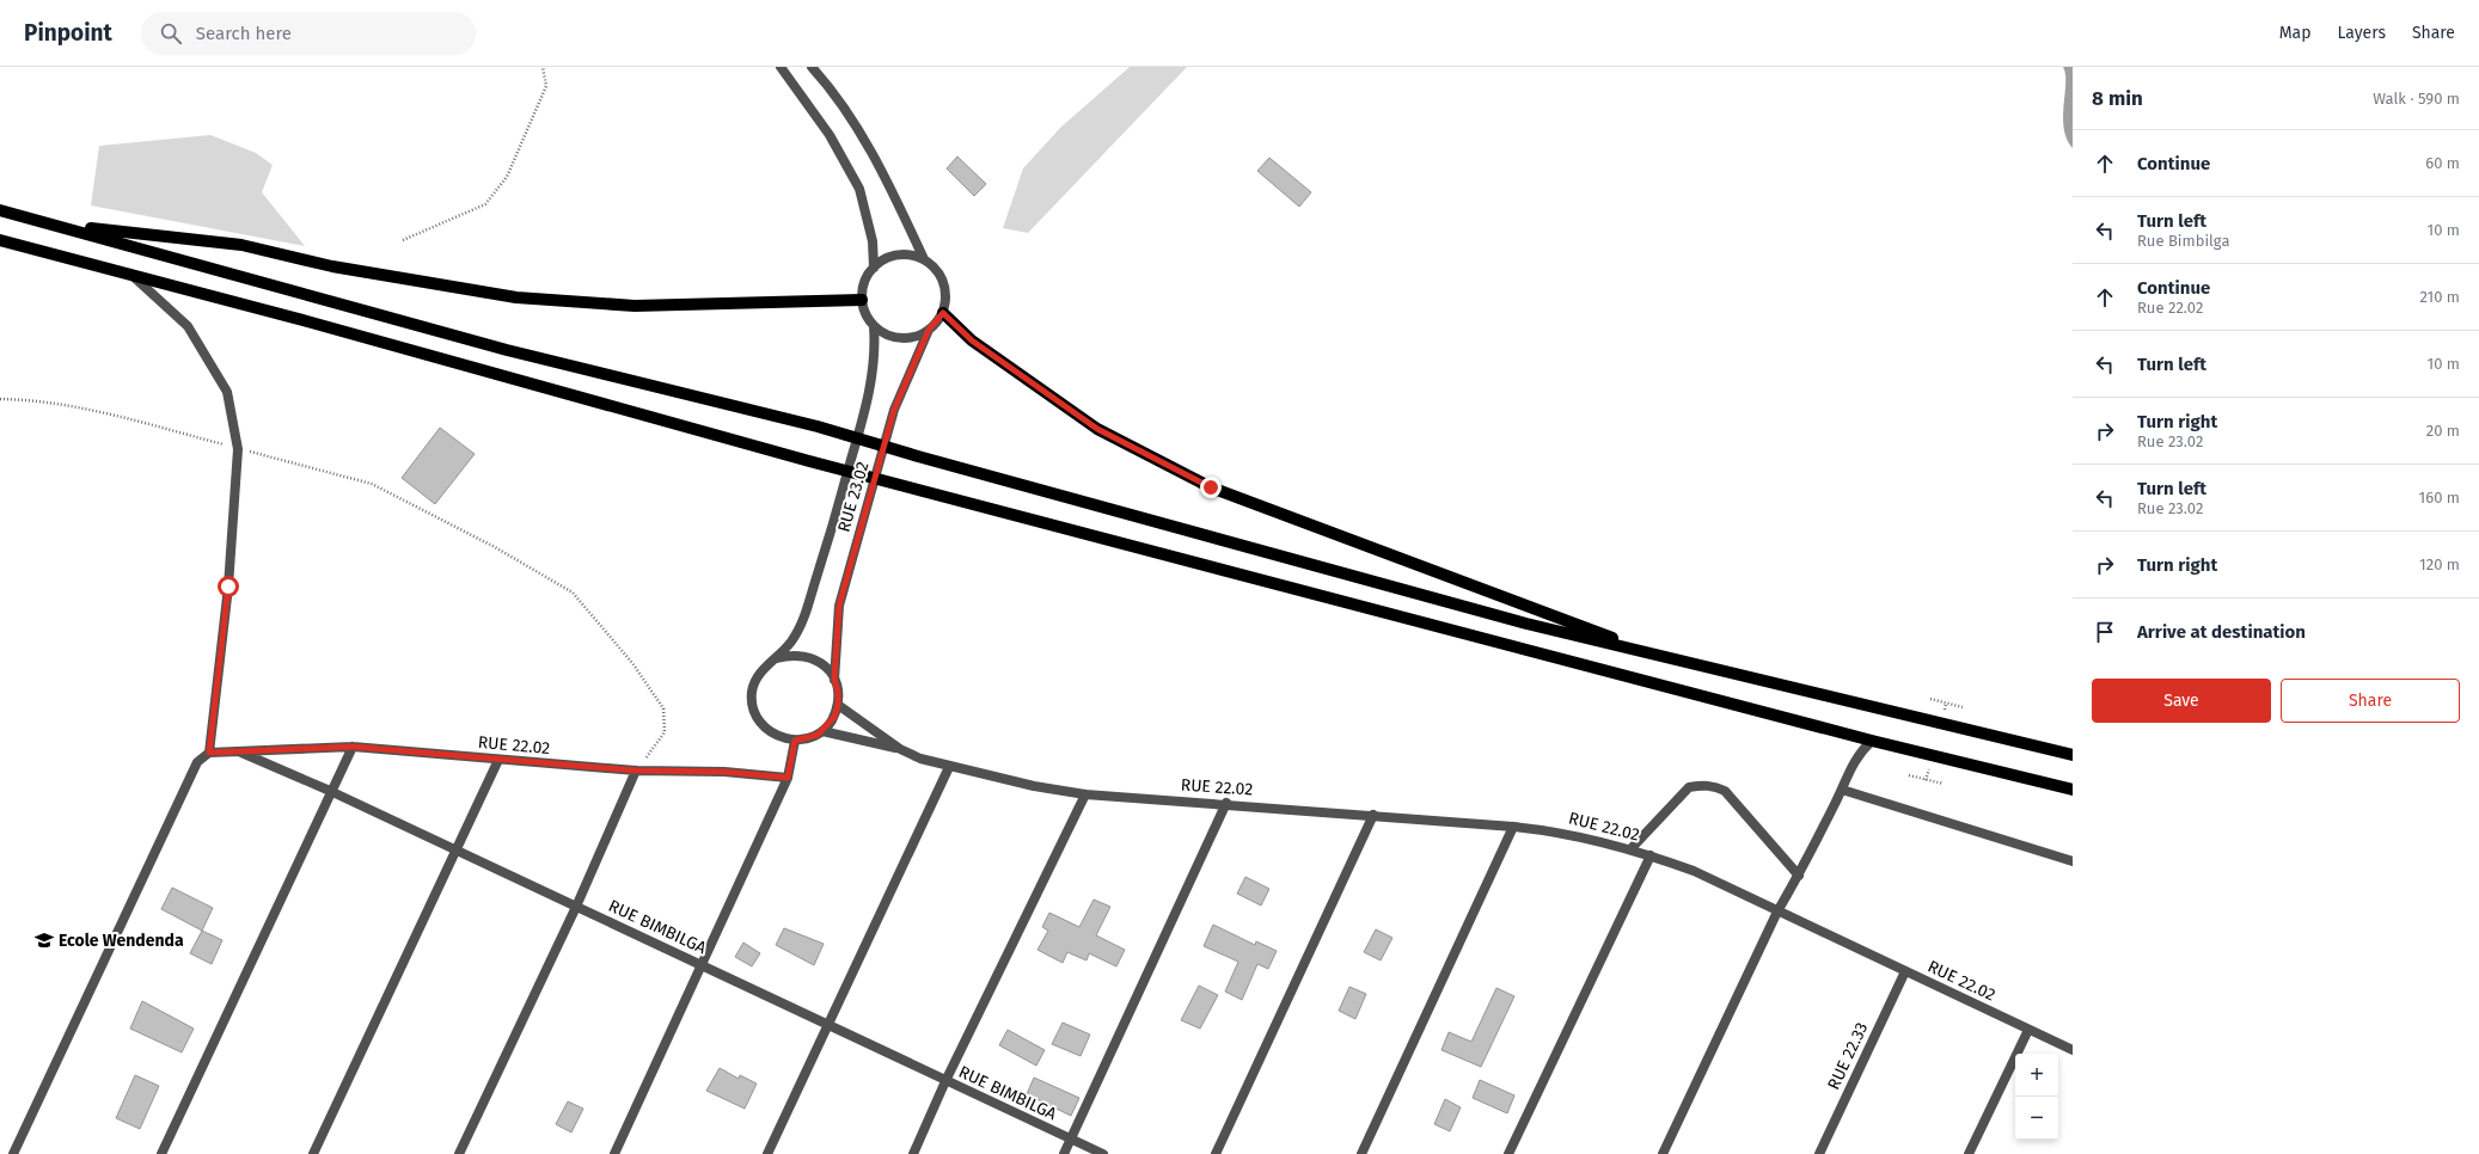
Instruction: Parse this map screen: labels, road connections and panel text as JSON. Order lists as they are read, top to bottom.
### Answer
{
  "streets": {
    "street": [
      "RUE 23.02",
      "RUE 22.02",
      "RUE BIMBILGA",
      "RUE 22.33"
    ]
  },
  "crossings": [
    ["RUE 22.02", "RUE BIMBILGA"],
    ["RUE 22.02", "RUE 22.33"]
  ],
  "places": {
    "school or university": ["Ecole Wendenda"]
  },
  "page": {
    "header": "Pinpoint",
    "search": "Search here",
    "nav": ["Map", "Layers", "Share"],
    "heading": ["8 min", "Walk · 590 m"],
    "list": [
      ["Continue", "60 m"],
      ["Turn left", "Rue Bimbilga", "10 m"],
      ["Continue", "Rue 22.02", "210 m"],
      ["Turn left", "10 m"],
      ["Turn right", "Rue 23.02", "20 m"],
      ["Turn left", "Rue 23.02", "160 m"],
      ["Turn right", "120 m"],
      "Arrive at destination"
    ],
    "buttons": ["Save", "Share"],
    "map_buttons": ["+", "−"]
  }
}
